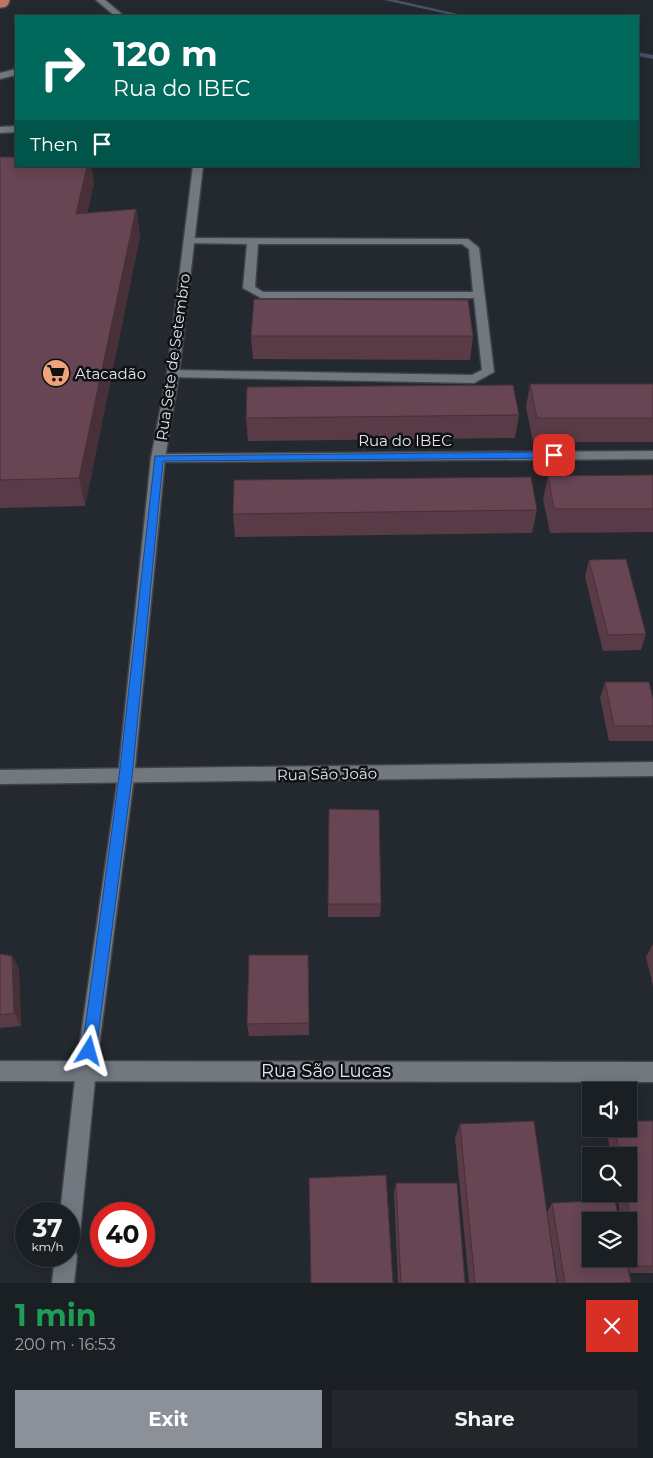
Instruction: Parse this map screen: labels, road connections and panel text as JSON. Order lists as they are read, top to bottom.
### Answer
{
  "streets": {
    "street": [
      "Rua Sete de Setembro",
      "Rua do IBEC",
      "Rua São João",
      "Rua São Lucas"
    ]
  },
  "crossings": [
    ["Rua Sete de Setembro", "Rua do IBEC"],
    ["Rua Sete de Setembro", "Rua São João"],
    ["Rua Sete de Setembro", "Rua São Lucas"]
  ],
  "places": {
    "supermarket": ["Atacadão"]
  },
  "page": {
    "turn": ["120 m", "Rua do IBEC"],
    "then": "Then",
    "speed": "37 km/h",
    "limit": "40",
    "heading": ["1 min", "200 m · 16:53"],
    "buttons": ["Exit", "Share"]
  }
}
